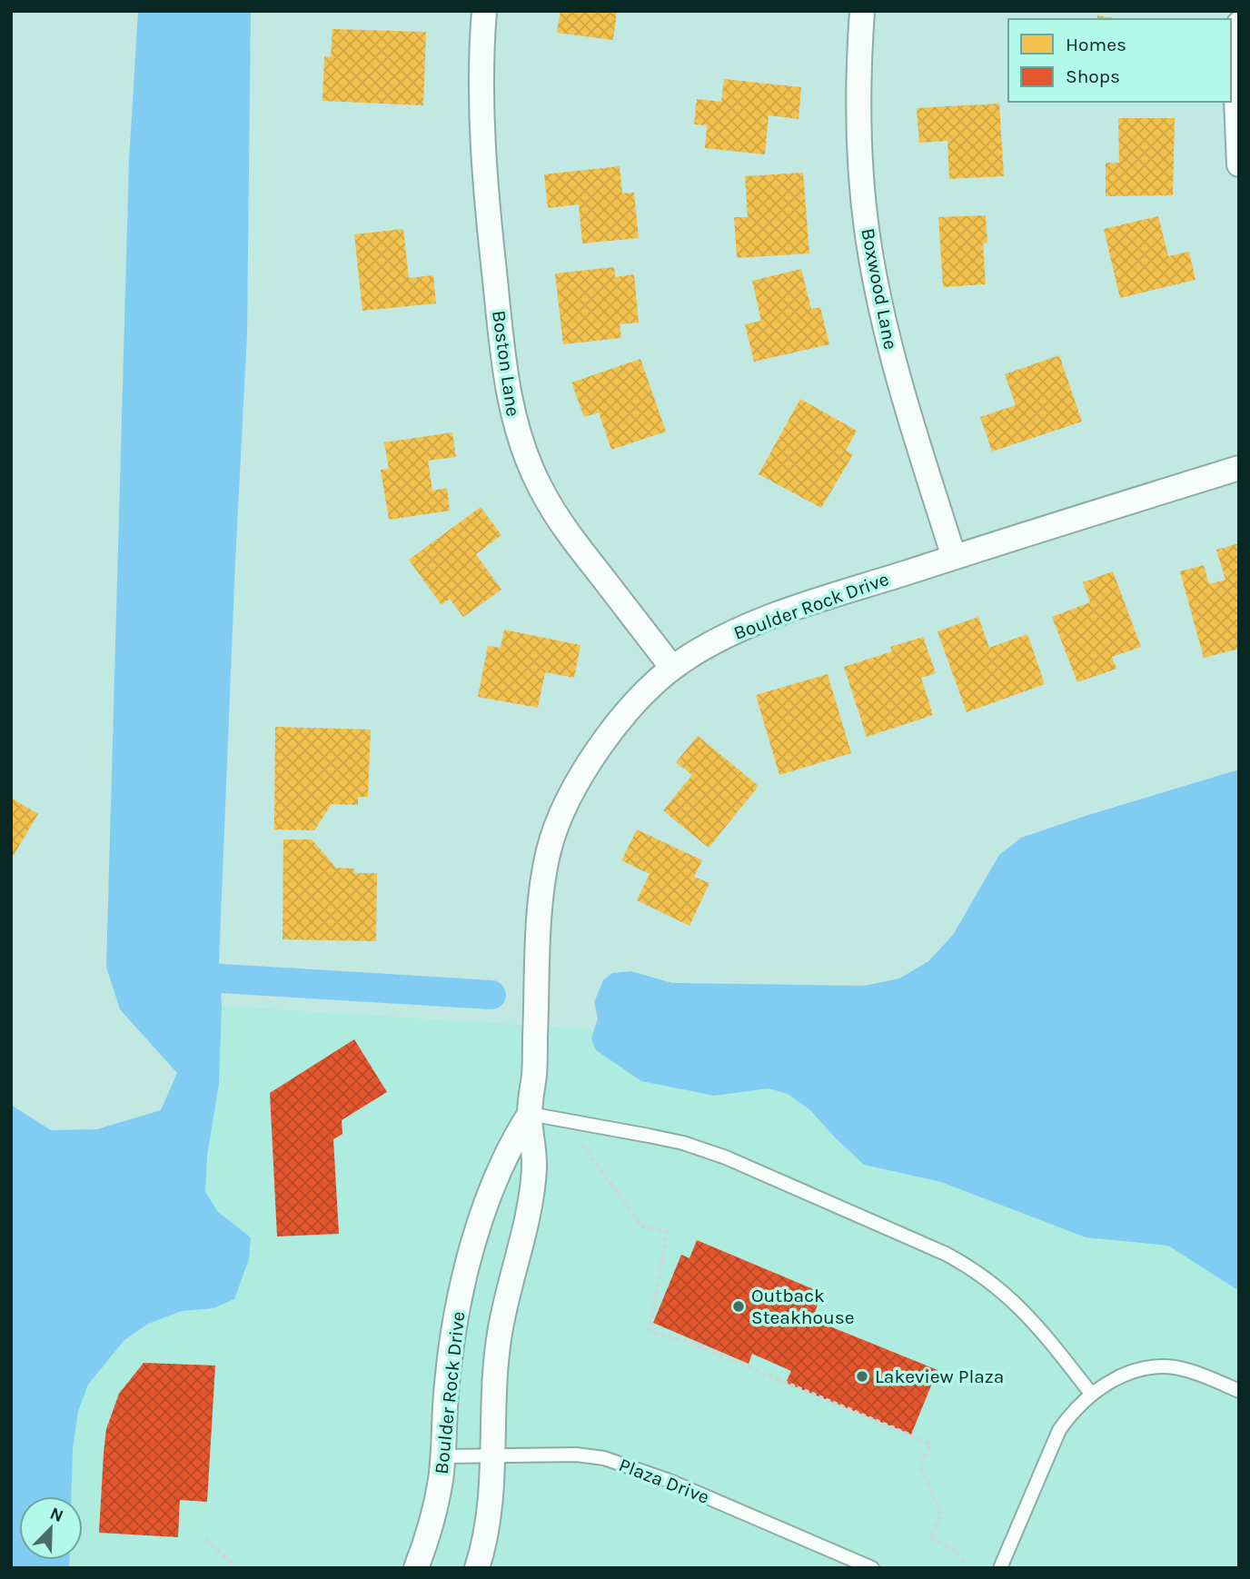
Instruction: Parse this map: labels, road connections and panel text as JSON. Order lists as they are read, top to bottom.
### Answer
{
  "streets": {
    "street": ["Boxwood Lane", "Boston Lane", "Boulder Rock Drive"],
    "lane": ["Plaza Drive"]
  },
  "crossings": [
    ["Boxwood Lane", "Boulder Rock Drive"],
    ["Boston Lane", "Boulder Rock Drive"],
    ["Boulder Rock Drive", "Plaza Drive"]
  ],
  "places": ["Outback Steakhouse", "Lakeview Plaza"],
  "legend": ["Homes", "Shops"],
  "north": "top right"
}
